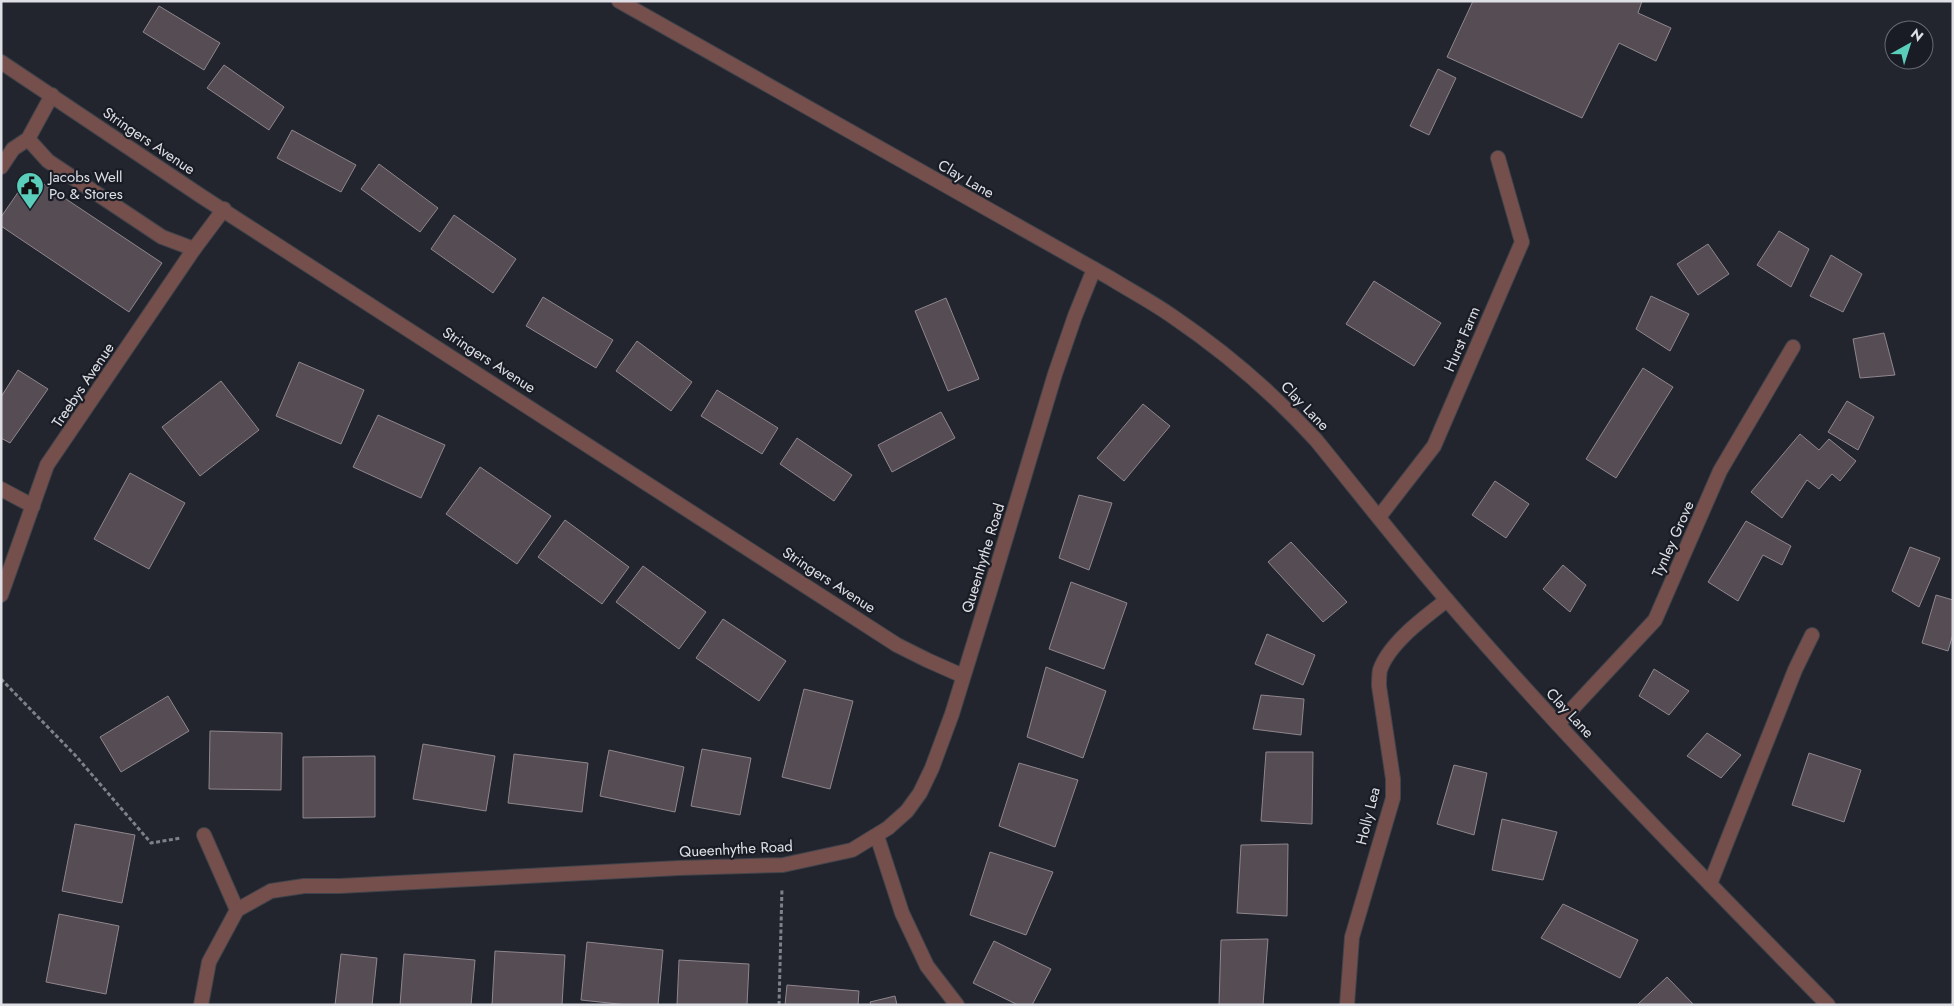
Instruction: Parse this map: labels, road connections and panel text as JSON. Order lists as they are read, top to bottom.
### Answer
{
  "streets": {
    "street": [
      "Stringers Avenue",
      "Clay Lane",
      "Hurst Farm",
      "Treebys Avenue",
      "Tynley Grove",
      "Queenhythe Road",
      "Holly Lea"
    ]
  },
  "crossings": [
    ["Stringers Avenue", "Treebys Avenue"],
    ["Stringers Avenue", "Queenhythe Road"],
    ["Clay Lane", "Hurst Farm"],
    ["Clay Lane", "Tynley Grove"],
    ["Clay Lane", "Queenhythe Road"],
    ["Clay Lane", "Holly Lea"]
  ],
  "places": {
    "public building": ["Jacobs Well Po & Stores"]
  },
  "north": "top right"
}
